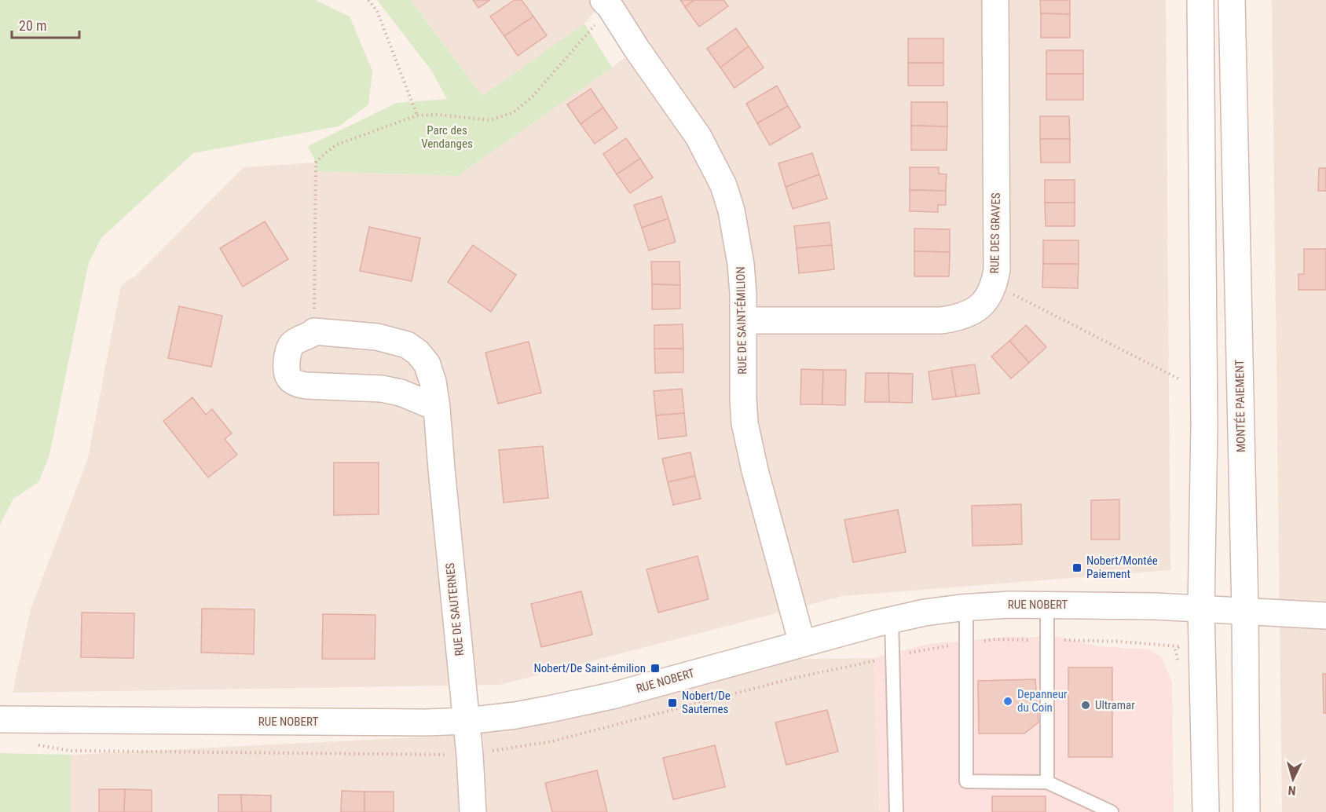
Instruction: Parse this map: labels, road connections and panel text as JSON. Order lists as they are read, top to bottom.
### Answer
{
  "streets": {
    "street": [
      "RUE DES GRAVES",
      "RUE DE SAINT-ÉMILION",
      "MONTÉE PAIEMENT",
      "RUE NOBERT",
      "RUE DE SAUTERNES"
    ]
  },
  "crossings": [
    ["RUE DES GRAVES", "RUE DE SAINT-ÉMILION"],
    ["RUE DE SAINT-ÉMILION", "RUE NOBERT"],
    ["MONTÉE PAIEMENT", "RUE NOBERT"],
    ["RUE NOBERT", "RUE DE SAUTERNES"]
  ],
  "parks": ["Parc des Vendanges"],
  "places": {
    "transit": ["Nobert/Montée Paiement", "Nobert/De Saint-émilion", "Nobert/De Sauternes"],
    "other": ["Depanneur du Coin", "Ultramar"]
  },
  "scale_bar": "20 m",
  "north": "bottom"
}
